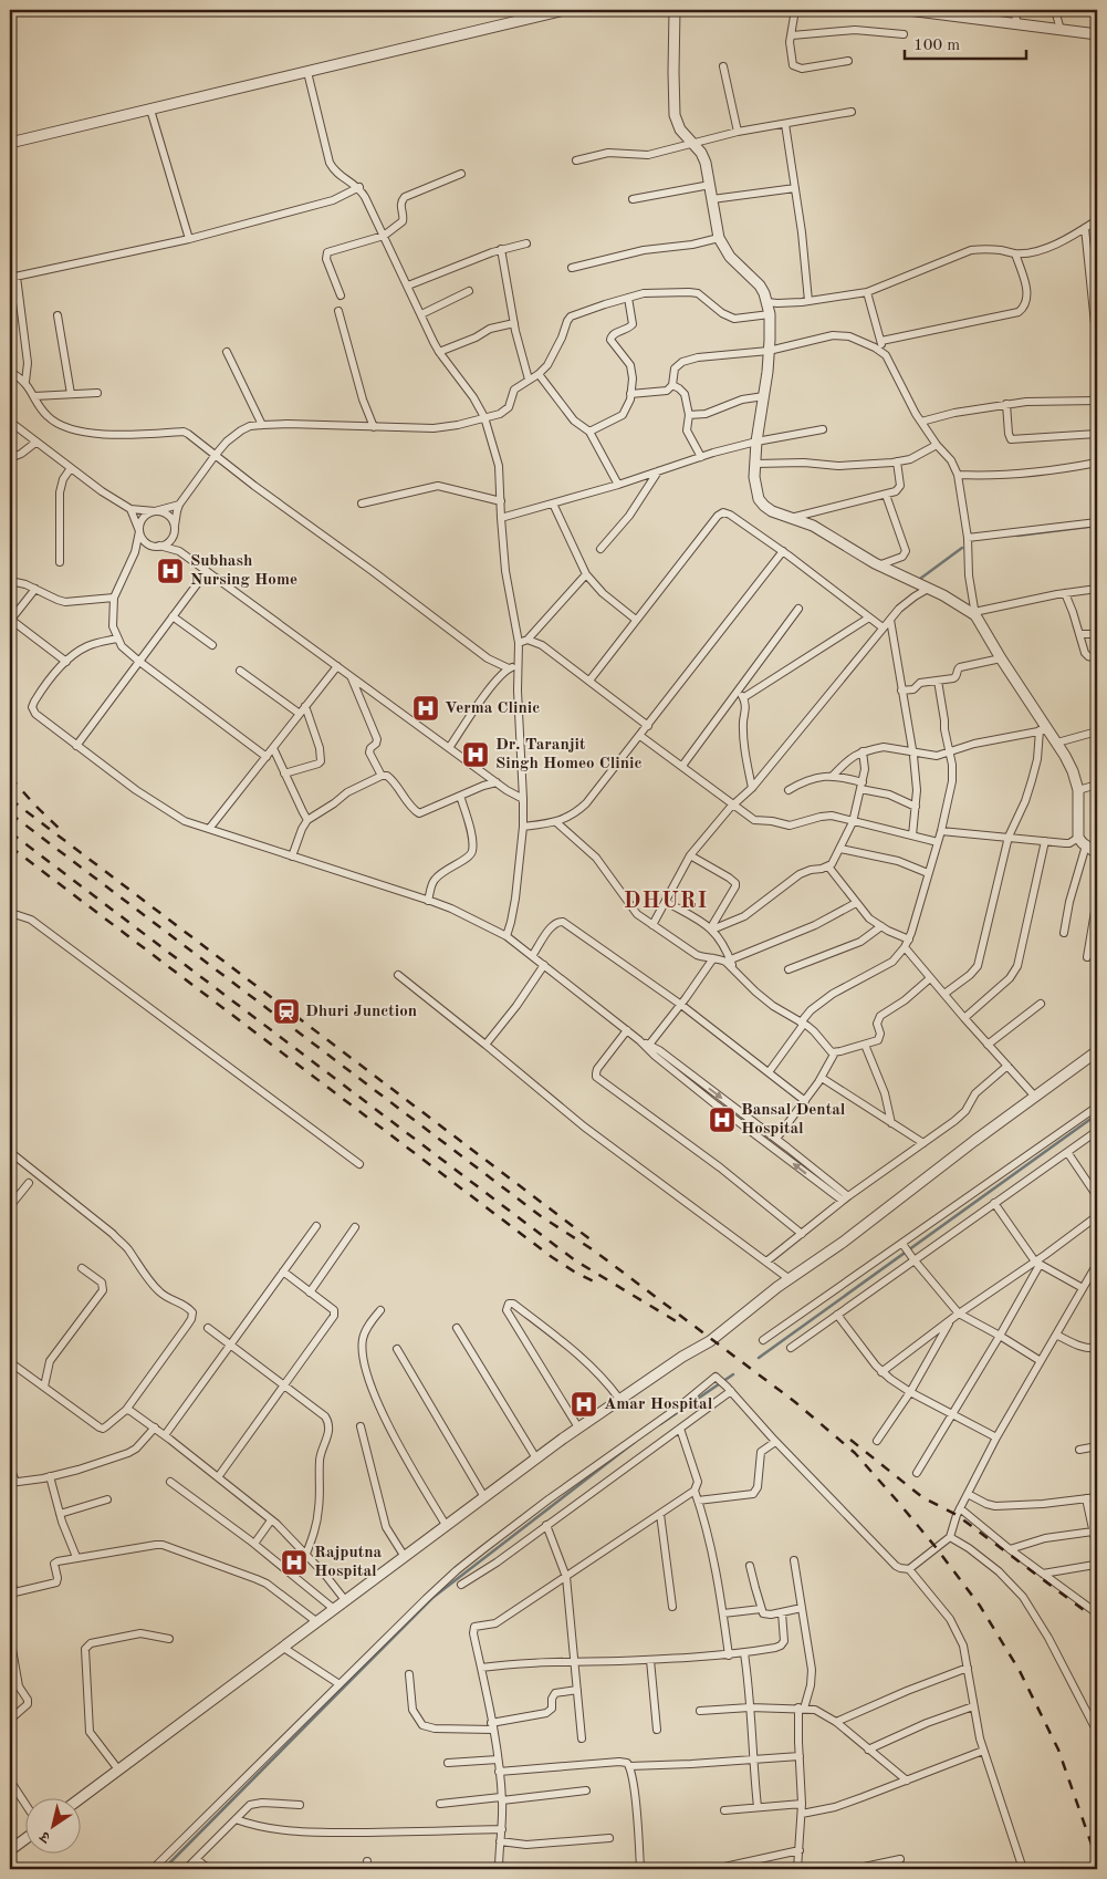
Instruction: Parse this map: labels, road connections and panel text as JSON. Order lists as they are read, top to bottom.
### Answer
{
  "districts": ["DHURI"],
  "places": {
    "hospital": [
      "Subhash Nursing Home",
      "Verma Clinic",
      "Dr. Taranjit Singh Homeo Clinic",
      "Bansal Dental Hospital",
      "Amar Hospital",
      "Rajputna Hospital"
    ],
    "station": ["Dhuri Junction"]
  },
  "scale_bar": "100 m",
  "north": "bottom left"
}
